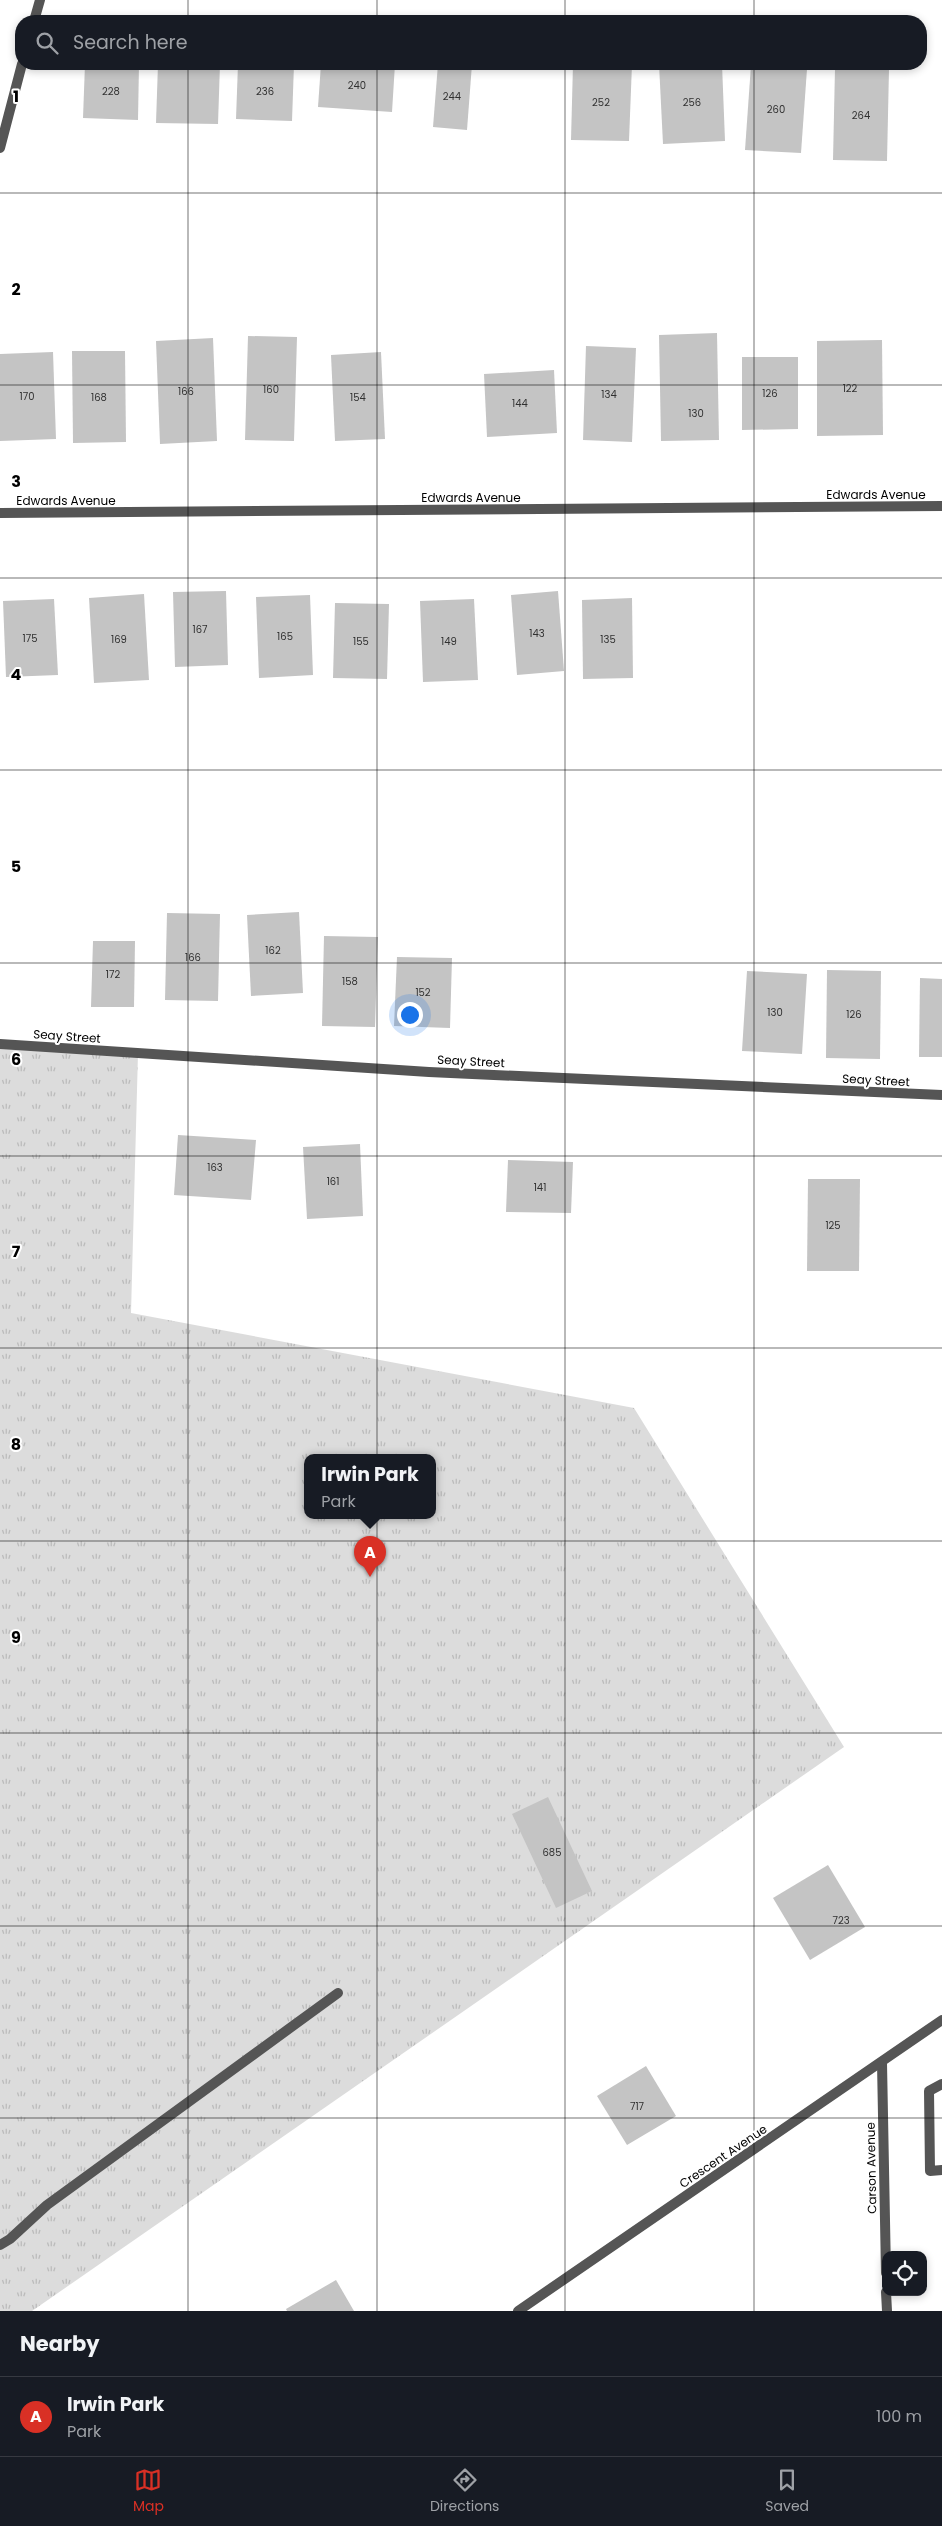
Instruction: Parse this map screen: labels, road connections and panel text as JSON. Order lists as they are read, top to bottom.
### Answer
{
  "streets": {
    "street": [
      "Edwards Avenue",
      "Seay Street",
      "Crescent Avenue",
      "Carson Avenue"
    ]
  },
  "crossings": [
    ["Crescent Avenue", "Carson Avenue"]
  ],
  "house_numbers": [
    "240",
    "228",
    "236",
    "244",
    "252",
    "256",
    "260",
    "264",
    "122",
    "160",
    "166",
    "126",
    "134",
    "170",
    "168",
    "154",
    "144",
    "130",
    "167",
    "143",
    "165",
    "175",
    "169",
    "135",
    "155",
    "149",
    "162",
    "166",
    "172",
    "158",
    "152",
    "130",
    "126",
    "163",
    "161",
    "141",
    "125",
    "685",
    "723",
    "717"
  ],
  "page": {
    "search": "Search here",
    "popup": ["Irwin Park", "Park"],
    "pins": "A",
    "heading": "Nearby",
    "list": [
      {
        "mark": "A",
        "name": "Irwin Park",
        "note": "Park",
        "value": "100 m"
      }
    ],
    "nav": ["Map", "Directions", "Saved"]
  },
  "grid": {
    "rows": [
      "1",
      "2",
      "3",
      "4",
      "5",
      "6",
      "7",
      "8",
      "9"
    ]
  }
}
